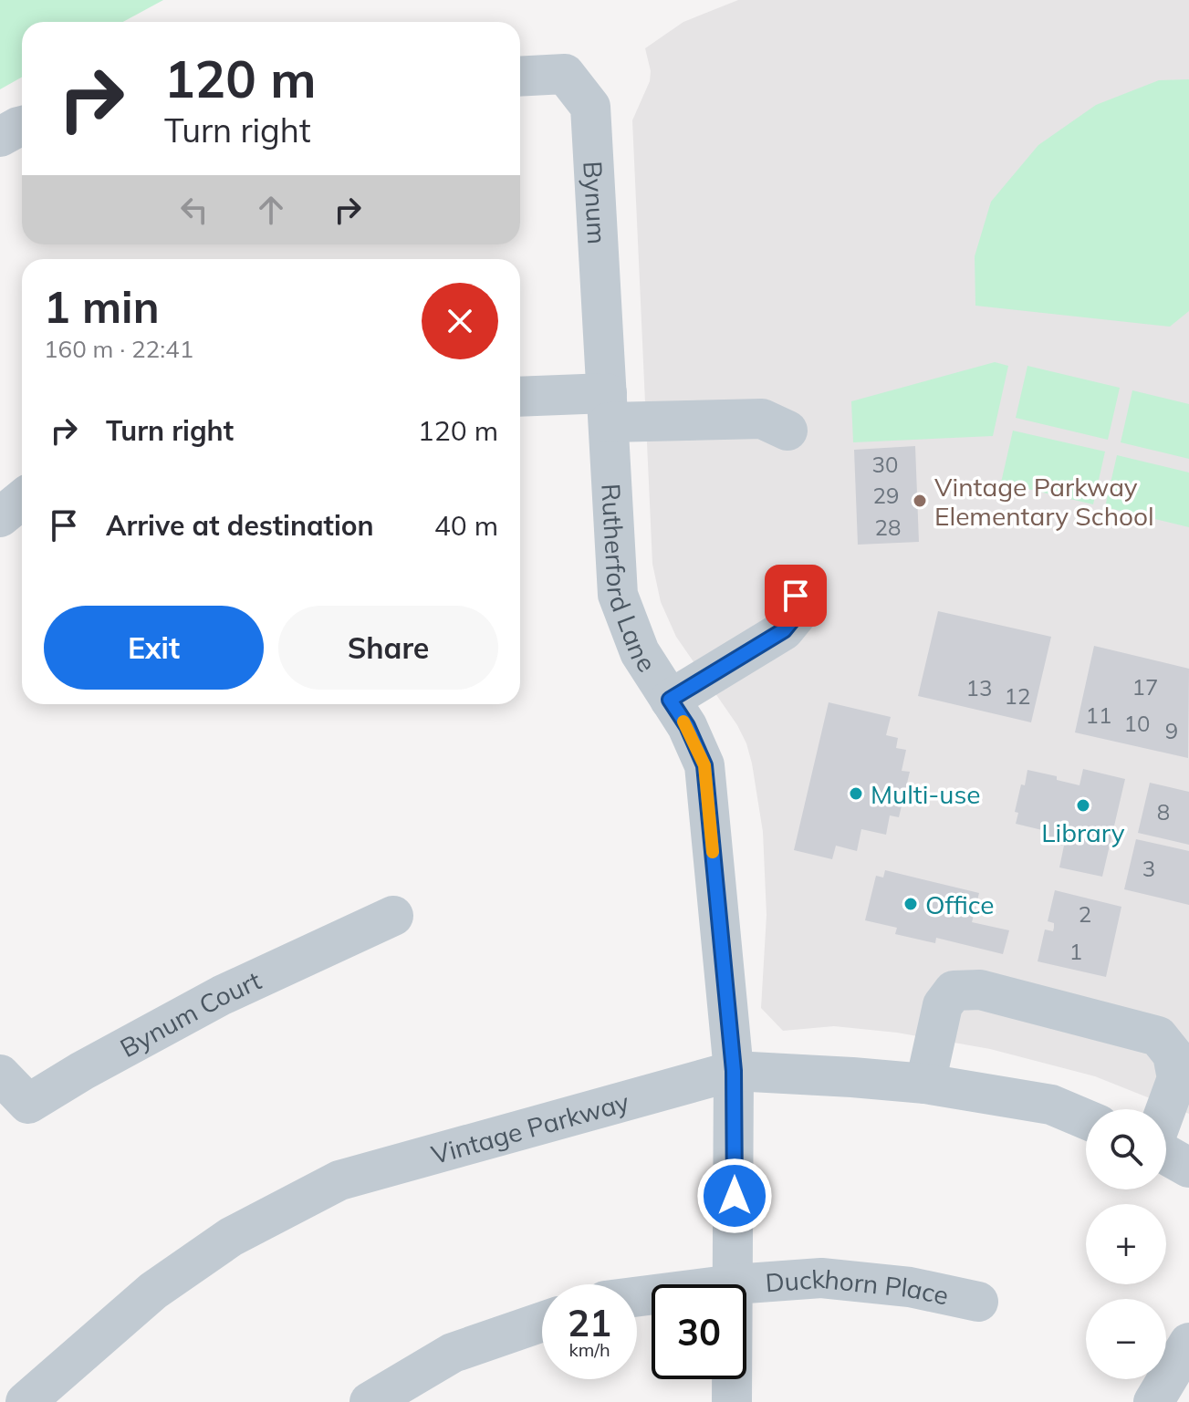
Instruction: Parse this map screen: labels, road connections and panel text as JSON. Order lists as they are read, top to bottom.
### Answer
{
  "streets": {
    "street": [
      "Bynum",
      "Rutherford Lane",
      "Bynum Court",
      "Vintage Parkway",
      "Duckhorn Place"
    ]
  },
  "crossings": [
    ["Bynum", "Rutherford Lane"],
    ["Rutherford Lane", "Vintage Parkway"],
    ["Rutherford Lane", "Duckhorn Place"]
  ],
  "places": [
    "Vintage Parkway Elementary School",
    "Multi-use",
    "Library",
    "Office"
  ],
  "house_numbers": [
    "30",
    "29",
    "28",
    "17",
    "13",
    "12",
    "11",
    "10",
    "9",
    "8",
    "3",
    "2",
    "1"
  ],
  "page": {
    "turn": ["120 m", "Turn right"],
    "heading": ["1 min", "160 m · 22:41"],
    "list": [
      {
        "name": "Turn right",
        "value": "120 m"
      },
      {
        "name": "Arrive at destination",
        "value": "40 m"
      }
    ],
    "buttons": ["Exit", "Share"],
    "map_buttons": ["+", "−"],
    "speed": "21 km/h",
    "limit": "30"
  }
}
